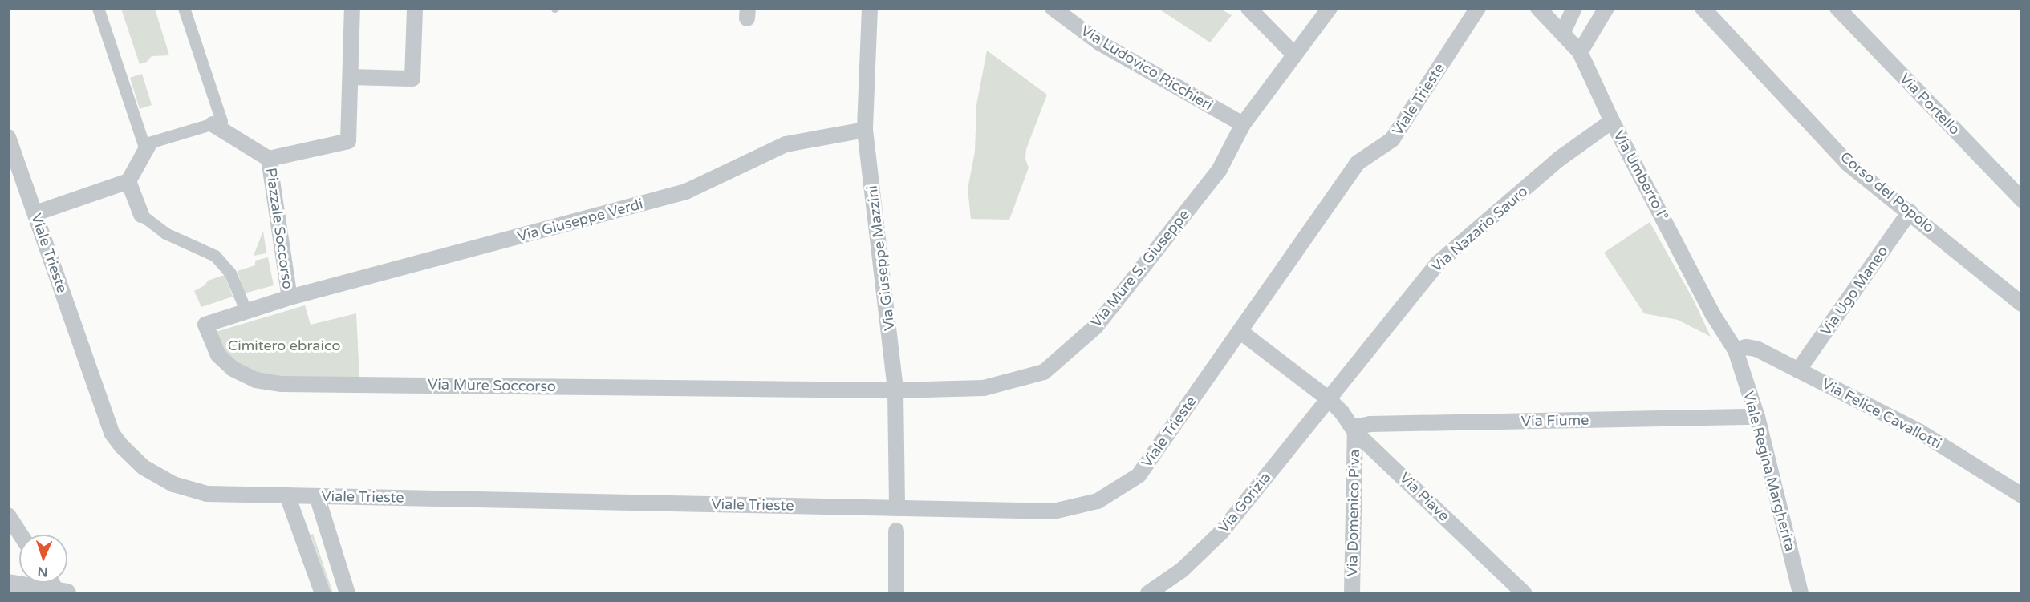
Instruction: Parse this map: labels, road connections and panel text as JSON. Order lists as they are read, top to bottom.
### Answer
{
  "streets": {
    "street": [
      "Via Ludovico Ricchieri",
      "Viale Trieste",
      "Via Portello",
      "Via Umberto I°",
      "Corso del Popolo",
      "Via Giuseppe Verdi",
      "Piazzale Soccorso",
      "Via Nazario Sauro",
      "Via Giuseppe Mazzini",
      "Via Mure S. Giuseppe",
      "Via Ugo Maneo",
      "Via Mure Soccorso",
      "Via Felice Cavallotti",
      "Via Fiume",
      "Viale Regina Margherita",
      "Via Piave",
      "Via Gorizia",
      "Via Domenico Piva"
    ]
  },
  "crossings": [
    ["Via Ludovico Ricchieri", "Via Mure S. Giuseppe"],
    ["Viale Trieste", "Via Giuseppe Mazzini"],
    ["Viale Trieste", "Via Piave"],
    ["Via Umberto I°", "Via Nazario Sauro"],
    ["Via Umberto I°", "Via Felice Cavallotti"],
    ["Via Umberto I°", "Viale Regina Margherita"],
    ["Corso del Popolo", "Via Ugo Maneo"],
    ["Via Giuseppe Verdi", "Piazzale Soccorso"],
    ["Via Giuseppe Verdi", "Via Giuseppe Mazzini"],
    ["Via Giuseppe Verdi", "Via Mure Soccorso"],
    ["Piazzale Soccorso", "Via Mure Soccorso"],
    ["Via Nazario Sauro", "Via Piave"],
    ["Via Nazario Sauro", "Via Gorizia"],
    ["Via Giuseppe Mazzini", "Via Mure S. Giuseppe"],
    ["Via Giuseppe Mazzini", "Via Mure Soccorso"],
    ["Via Mure S. Giuseppe", "Via Mure Soccorso"],
    ["Via Ugo Maneo", "Via Felice Cavallotti"],
    ["Via Felice Cavallotti", "Viale Regina Margherita"],
    ["Via Fiume", "Viale Regina Margherita"],
    ["Via Fiume", "Via Piave"],
    ["Via Fiume", "Via Domenico Piva"],
    ["Via Piave", "Via Gorizia"],
    ["Via Piave", "Via Domenico Piva"]
  ],
  "parks": ["Cimitero ebraico"],
  "north": "bottom"
}
